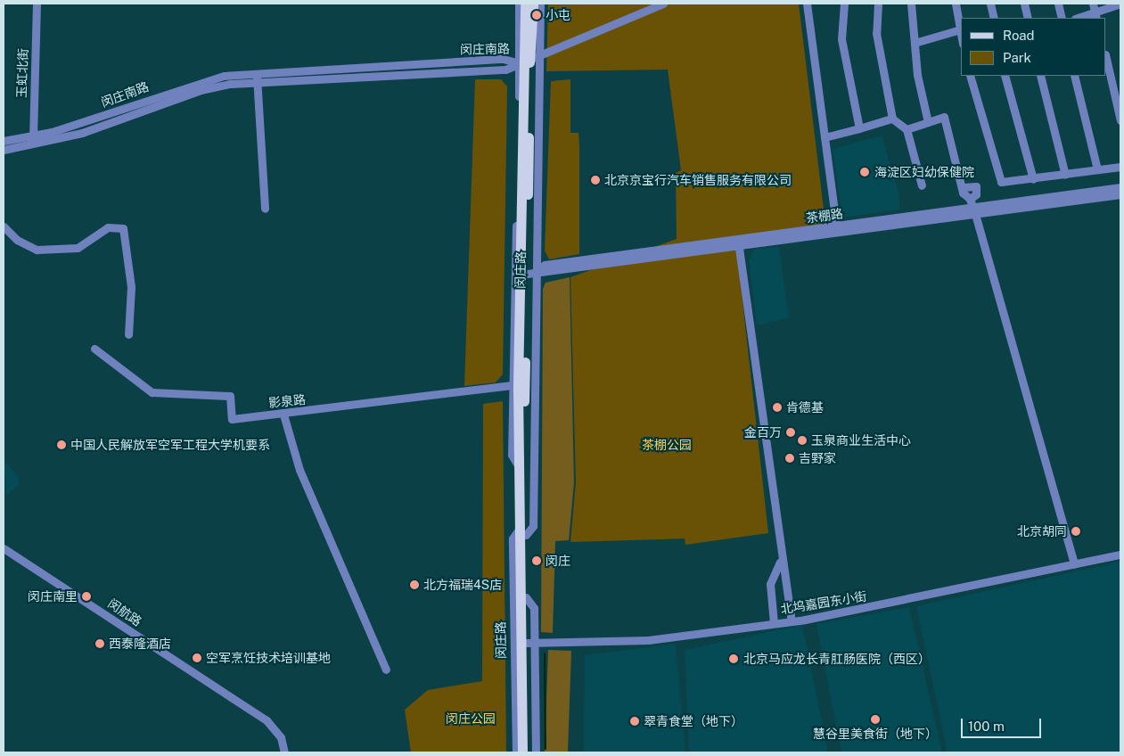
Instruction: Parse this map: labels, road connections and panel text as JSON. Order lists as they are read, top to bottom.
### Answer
{
  "streets": {
    "main road": ["闵庄路"],
    "street": [
      "闵庄南路",
      "玉虹北街",
      "茶棚路",
      "影泉路",
      "北坞嘉园东小街",
      "闵航路"
    ]
  },
  "crossings": [
    ["闵庄南路", "玉虹北街"],
    ["闵庄南路", "闵庄路"],
    ["茶棚路", "闵庄路"],
    ["闵庄路", "影泉路"],
    ["闵庄路", "北坞嘉园东小街"]
  ],
  "parks": ["茶棚公园", "闵庄公园"],
  "places": [
    "小屯",
    "海淀区妇幼保健院",
    "北京京宝行汽车销售服务有限公司",
    "肯德基",
    "金百万",
    "玉泉商业生活中心",
    "中国人民解放军空军工程大学机要系",
    "吉野家",
    "北京胡同",
    "闵庄",
    "北方福瑞4S店",
    "闵庄南里",
    "西泰隆酒店",
    "空军烹饪技术培训基地",
    "北京马应龙长青肛肠医院（西区）",
    "慧谷里美食街（地下）",
    "翠青食堂（地下）"
  ],
  "legend": ["Road", "Park"],
  "scale_bar": "100 m"
}
